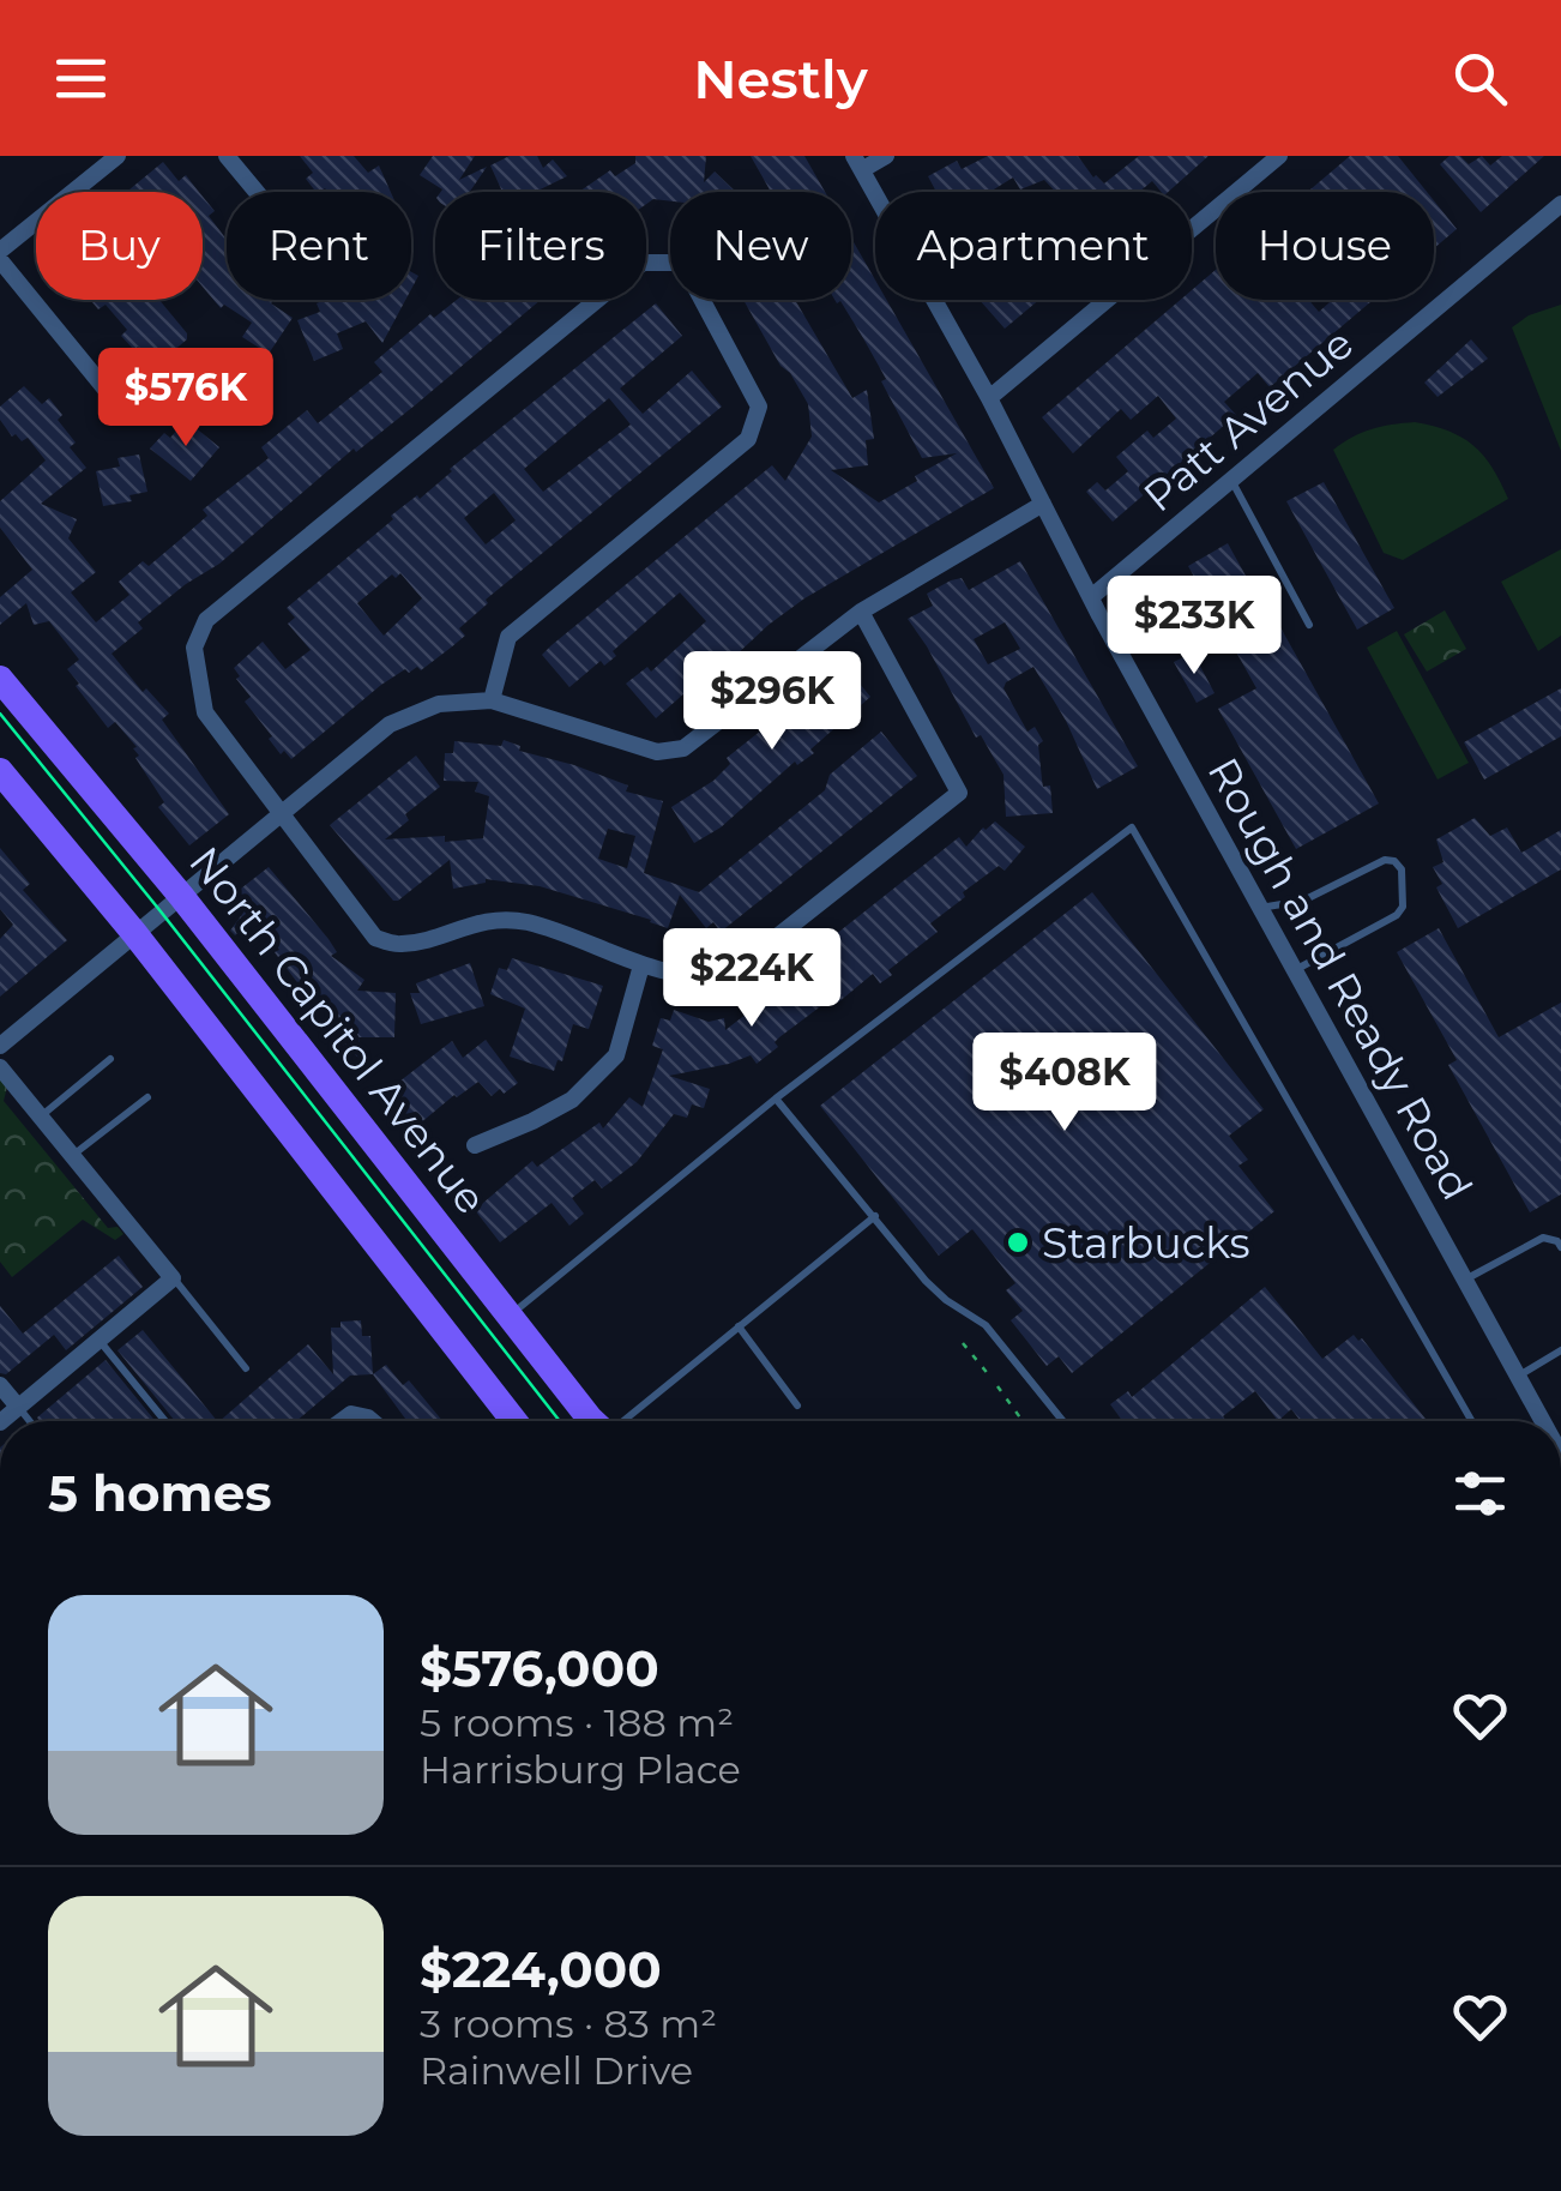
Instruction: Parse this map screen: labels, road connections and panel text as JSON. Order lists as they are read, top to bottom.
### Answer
{
  "streets": {
    "main road": ["North Capitol Avenue"],
    "street": ["Patt Avenue", "Rough and Ready Road"]
  },
  "crossings": [
    ["Patt Avenue", "Rough and Ready Road"]
  ],
  "places": ["Starbucks"],
  "page": {
    "header": "Nestly",
    "chip": [
      "Buy",
      "Rent",
      "Filters",
      "New",
      "Apartment",
      "House"
    ],
    "price": [
      "$576K",
      "$233K",
      "$296K",
      "$224K",
      "$408K"
    ],
    "heading": "5 homes",
    "list": [
      {
        "name": "$576,000",
        "note": "5 rooms · 188 m² · Harrisburg Place"
      },
      {
        "name": "$224,000",
        "note": "3 rooms · 83 m² · Rainwell Drive"
      }
    ]
  }
}
